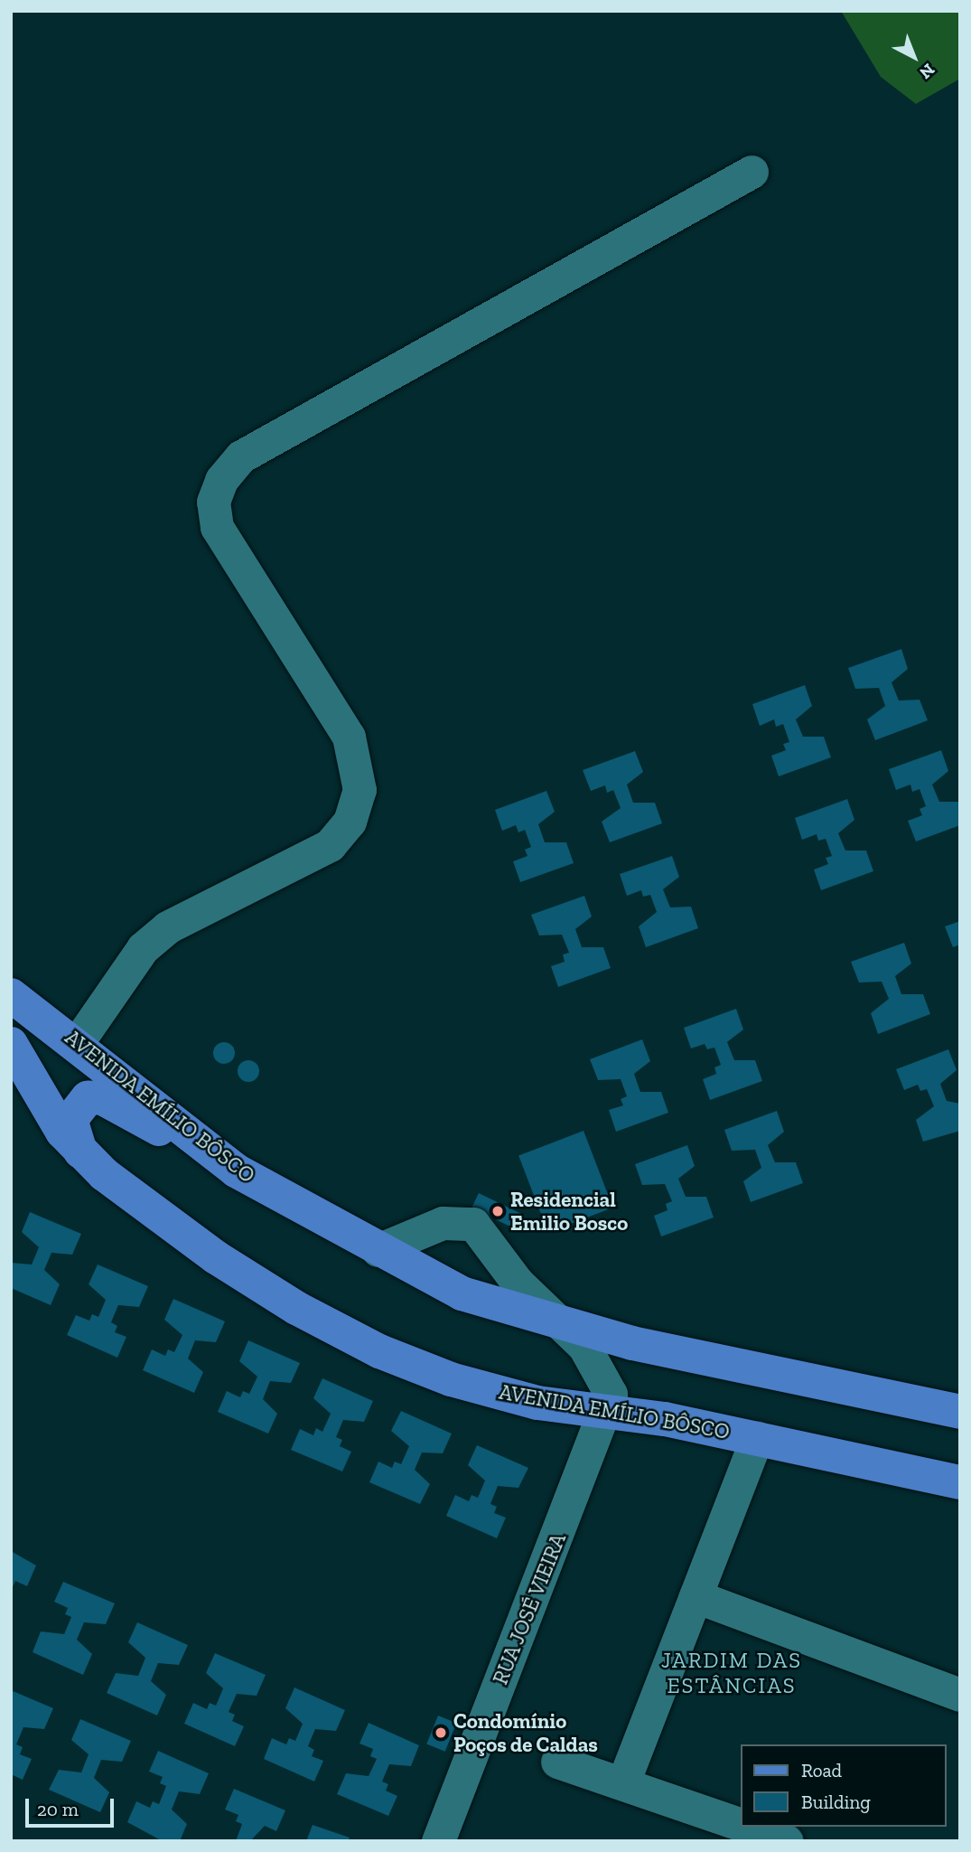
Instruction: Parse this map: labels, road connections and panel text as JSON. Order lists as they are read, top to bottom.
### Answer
{
  "streets": {
    "main road": ["AVENIDA EMÍLIO BÔSCO"],
    "street": ["RUA JOSÉ VIEIRA"]
  },
  "crossings": [
    ["AVENIDA EMÍLIO BÔSCO", "RUA JOSÉ VIEIRA"]
  ],
  "districts": ["JARDIM DAS ESTÂNCIAS"],
  "places": ["Residencial Emilio Bosco", "Condomínio Poços de Caldas"],
  "legend": ["Road", "Building"],
  "scale_bar": "20 m",
  "north": "bottom right"
}
